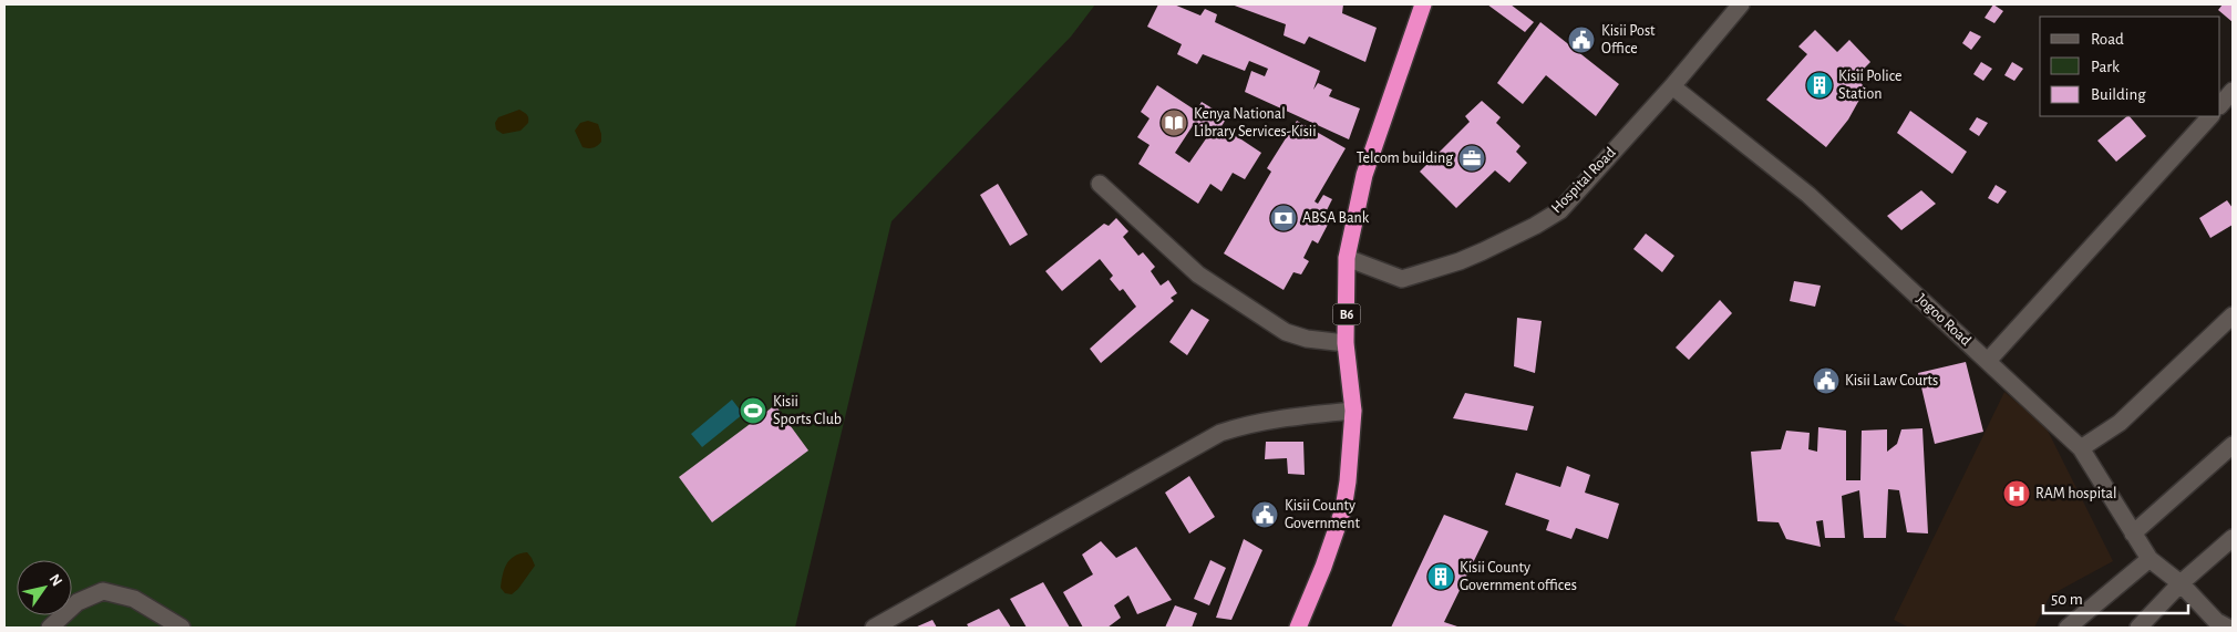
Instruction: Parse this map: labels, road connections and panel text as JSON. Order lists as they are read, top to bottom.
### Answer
{
  "streets": {
    "highway": ["B6"],
    "street": ["Hospital Road", "Jogoo Road"]
  },
  "crossings": [
    ["Hospital Road", "B6"],
    ["Hospital Road", "Jogoo Road"]
  ],
  "places": {
    "public building": ["Kisii Post Office", "Kisii Law Courts", "Kisii County Government"],
    "building": ["Kisii Police Station", "Kisii County Government offices"],
    "library": ["Kenya National Library Services-Kisii"],
    "office": ["Telcom building"],
    "bank": ["ABSA Bank"],
    "sports": ["Kisii Sports Club"],
    "hospital": ["RAM hospital"]
  },
  "legend": ["Road", "Park", "Building"],
  "scale_bar": "50 m",
  "north": "top right"
}
